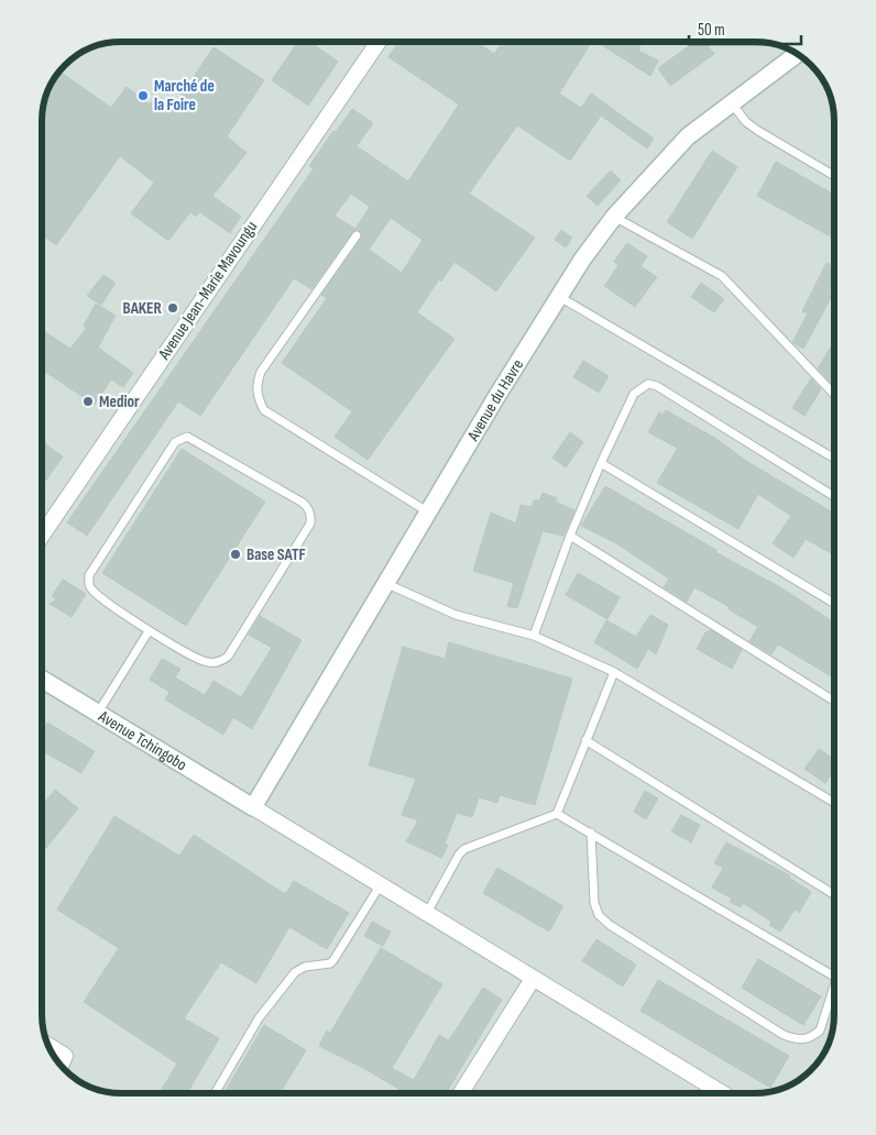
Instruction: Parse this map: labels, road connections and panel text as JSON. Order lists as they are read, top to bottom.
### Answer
{
  "streets": {
    "street": ["Avenue Jean-Marie Mavoungu", "Avenue du Havre", "Avenue Tchingobo"]
  },
  "crossings": [
    ["Avenue du Havre", "Avenue Tchingobo"]
  ],
  "places": [
    "Marché de la Foire",
    "BAKER",
    "Medior",
    "Base SATF"
  ],
  "scale_bar": "50 m"
}
